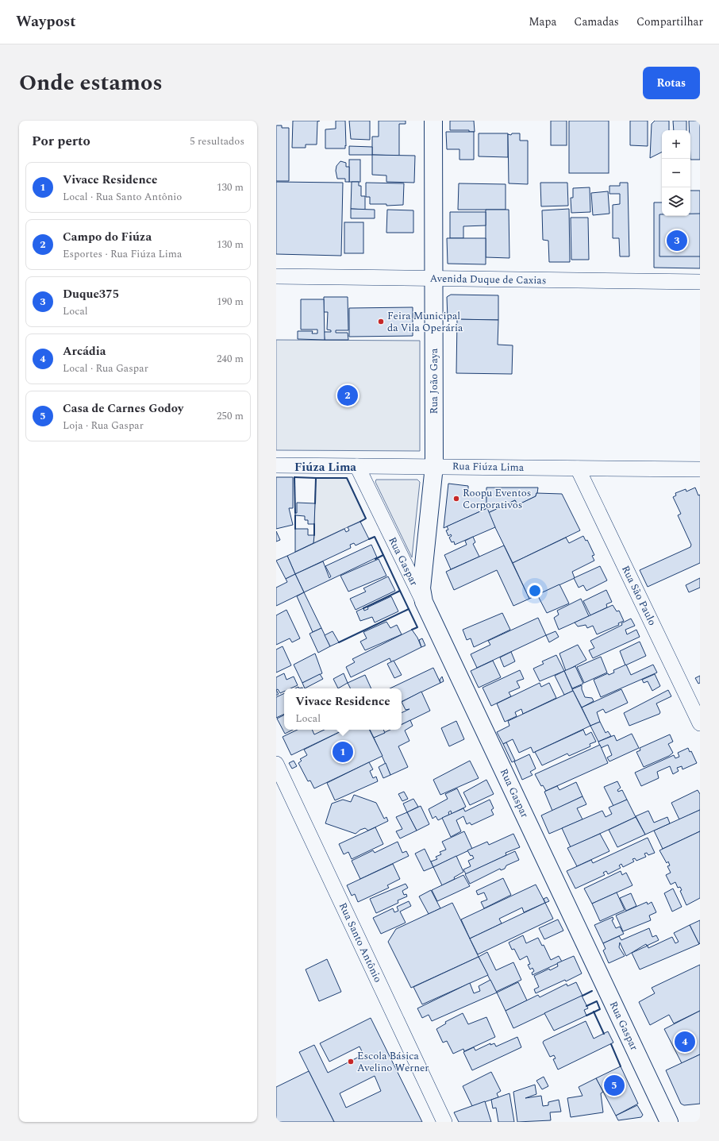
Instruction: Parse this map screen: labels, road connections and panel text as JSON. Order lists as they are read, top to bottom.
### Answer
{
  "streets": {
    "main road": ["Rua João Gaya", "Rua Gaspar"],
    "street": [
      "Avenida Duque de Caxias",
      "Rua Fiúza Lima",
      "Rua São Paulo",
      "Rua Santo Antônio"
    ]
  },
  "crossings": [
    ["Avenida Duque de Caxias", "Rua João Gaya"],
    ["Rua João Gaya", "Rua Fiúza Lima"],
    ["Rua João Gaya", "Rua Gaspar"],
    ["Rua Fiúza Lima", "Rua Gaspar"],
    ["Rua Fiúza Lima", "Rua São Paulo"]
  ],
  "districts": ["Fiúza Lima"],
  "places": ["Feira Municipal da Vila Operária", "Roopu Eventos Corporativos", "Escola Básica Avelino Werner"],
  "page": {
    "header": "Waypost",
    "nav": ["Mapa", "Camadas", "Compartilhar"],
    "title": "Onde estamos",
    "buttons": "Rotas",
    "heading": ["Por perto", "5 resultados"],
    "map_buttons": ["+", "−"],
    "list": [
      {
        "mark": "1",
        "name": "Vivace Residence",
        "note": "Local · Rua Santo Antônio",
        "value": "130 m"
      },
      {
        "mark": "2",
        "name": "Campo do Fiúza",
        "note": "Esportes · Rua Fiúza Lima",
        "value": "130 m"
      },
      {
        "mark": "3",
        "name": "Duque375",
        "note": "Local",
        "value": "190 m"
      },
      {
        "mark": "4",
        "name": "Arcádia",
        "note": "Local · Rua Gaspar",
        "value": "240 m"
      },
      {
        "mark": "5",
        "name": "Casa de Carnes Godoy",
        "note": "Loja · Rua Gaspar",
        "value": "250 m"
      }
    ],
    "pins": [
      "3",
      "2",
      "1",
      "4",
      "5"
    ],
    "popup": ["Vivace Residence", "Local"]
  }
}
